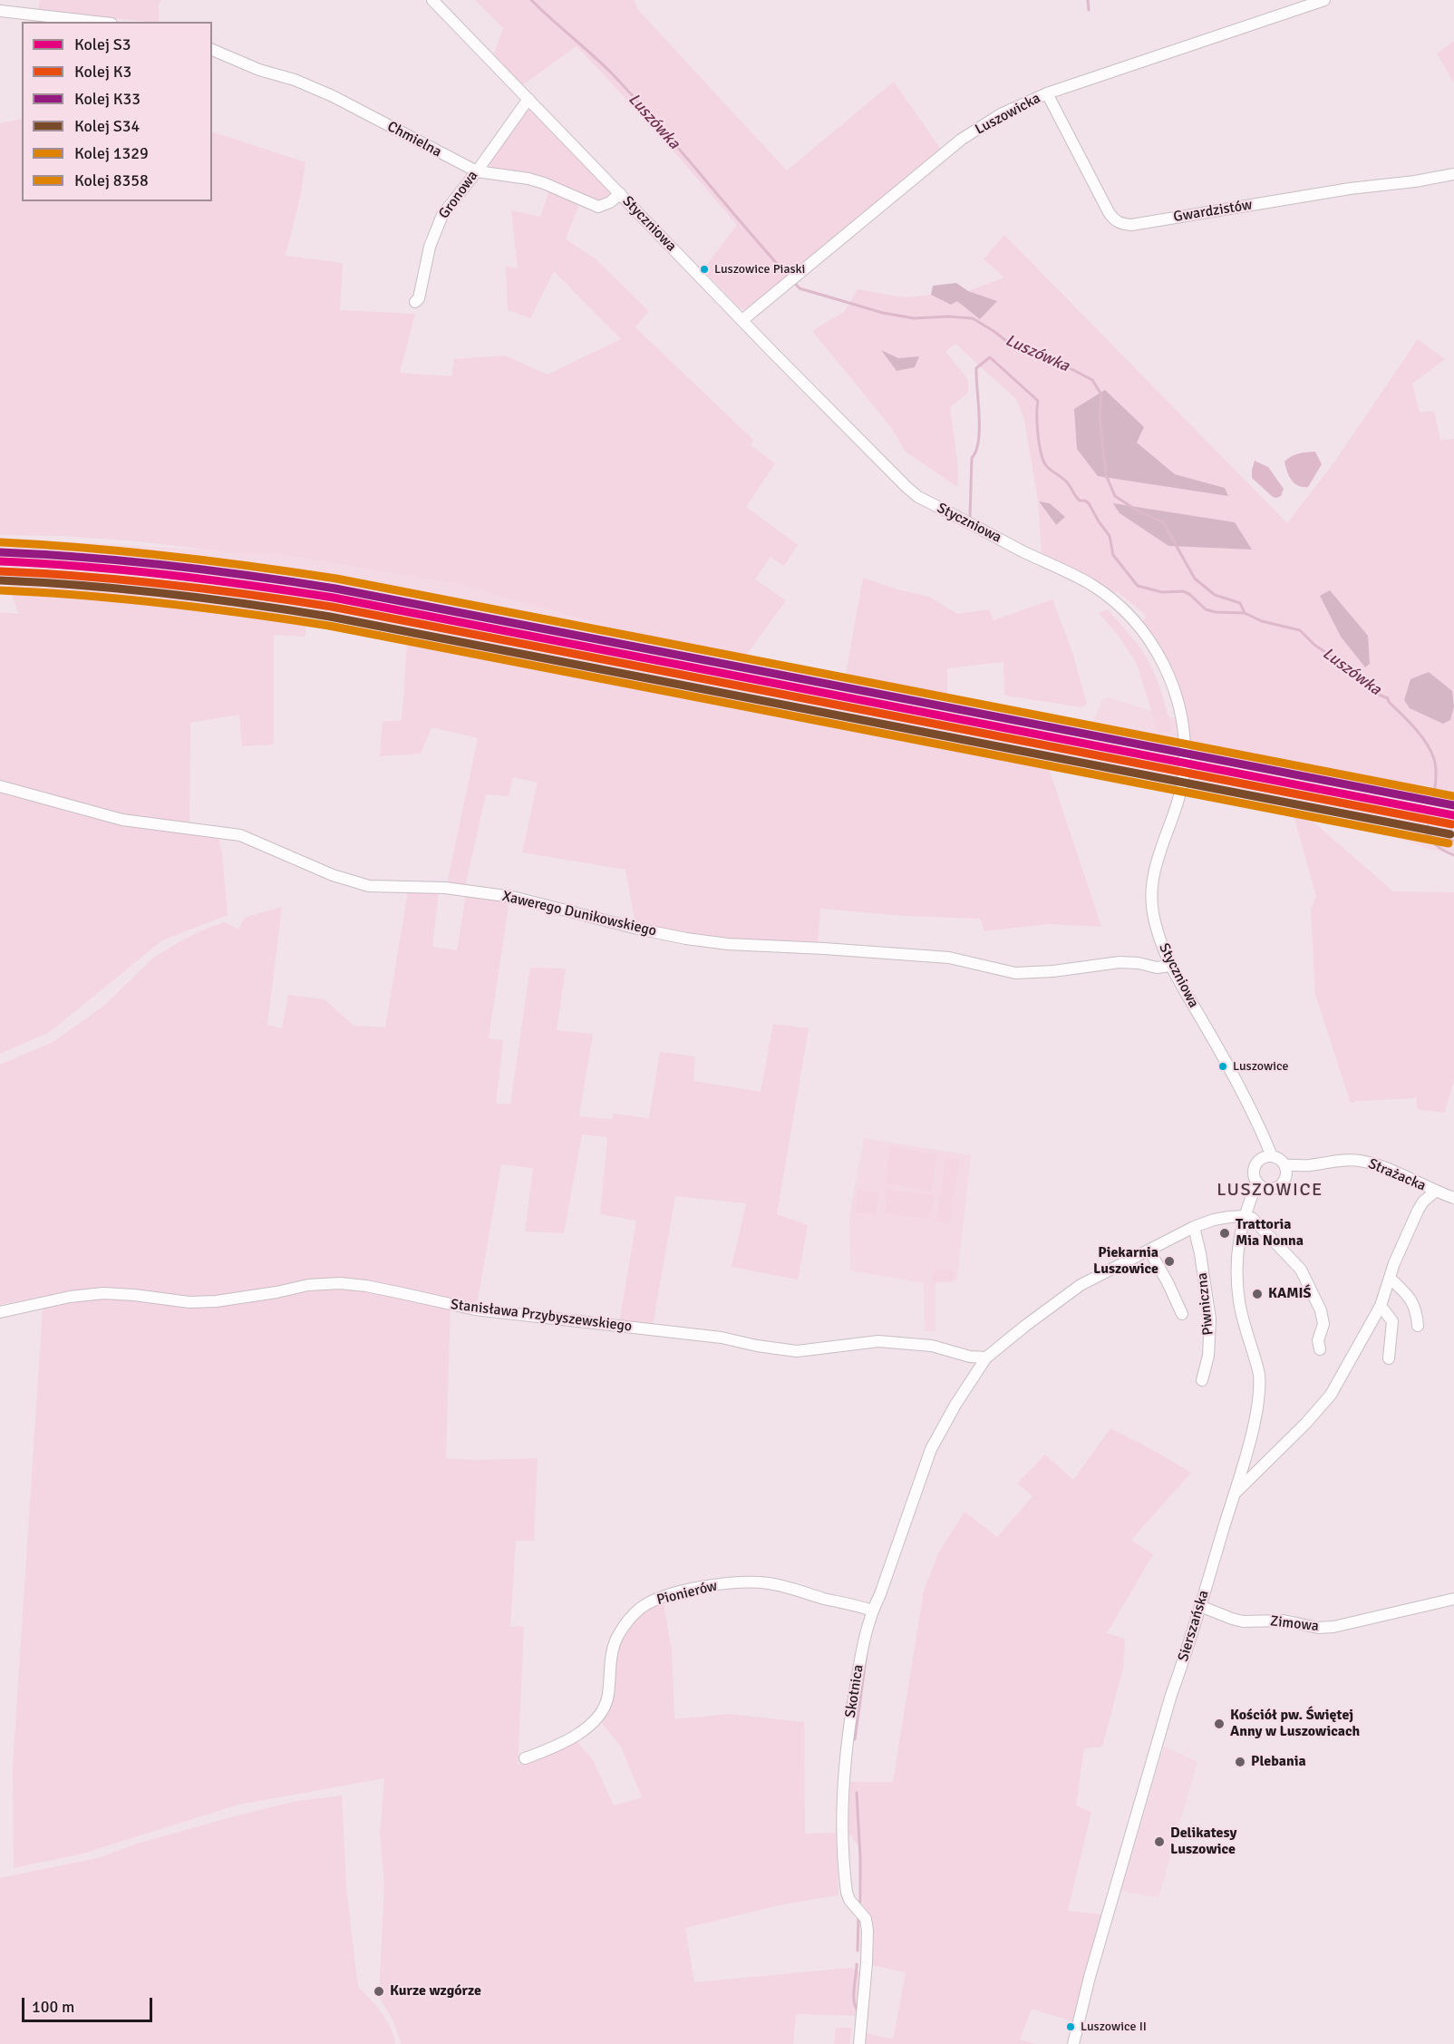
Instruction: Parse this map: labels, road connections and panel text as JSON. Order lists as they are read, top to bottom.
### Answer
{
  "streets": {
    "street": [
      "Luszowicka",
      "Chmielna",
      "Gronowa",
      "Gwardzistów",
      "Styczniowa",
      "Xawerego Dunikowskiego",
      "Strażacka",
      "Piwniczna",
      "Stanisława Przybyszewskiego",
      "Pionierów",
      "Zimowa",
      "Sierszańska",
      "Skotnica"
    ]
  },
  "crossings": [
    ["Luszowicka", "Gwardzistów"],
    ["Luszowicka", "Styczniowa"],
    ["Chmielna", "Gronowa"],
    ["Chmielna", "Styczniowa"],
    ["Gronowa", "Styczniowa"],
    ["Styczniowa", "Xawerego Dunikowskiego"],
    ["Styczniowa", "Strażacka"],
    ["Styczniowa", "Sierszańska"],
    ["Strażacka", "Sierszańska"],
    ["Piwniczna", "Skotnica"],
    ["Stanisława Przybyszewskiego", "Skotnica"],
    ["Pionierów", "Skotnica"],
    ["Zimowa", "Sierszańska"],
    ["Sierszańska", "Skotnica"]
  ],
  "districts": ["LUSZOWICE"],
  "water": ["Luszówka"],
  "places": [
    "Luszowice Piaski",
    "Luszowice",
    "Trattoria Mia Nonna",
    "Piekarnia Luszowice",
    "KAMIŚ",
    "Kościół pw. Świętej Anny w Luszowicach",
    "Plebania",
    "Delikatesy Luszowice",
    "Kurze wzgórze",
    "Luszowice II"
  ],
  "lines": [
    "rail line 1329",
    "rail line K33",
    "rail line S3",
    "rail line K3",
    "rail line S34",
    "rail line 8358"
  ],
  "legend": [
    "Kolej S3",
    "Kolej K3",
    "Kolej K33",
    "Kolej S34",
    "Kolej 1329",
    "Kolej 8358"
  ],
  "scale_bar": "100 m"
}
